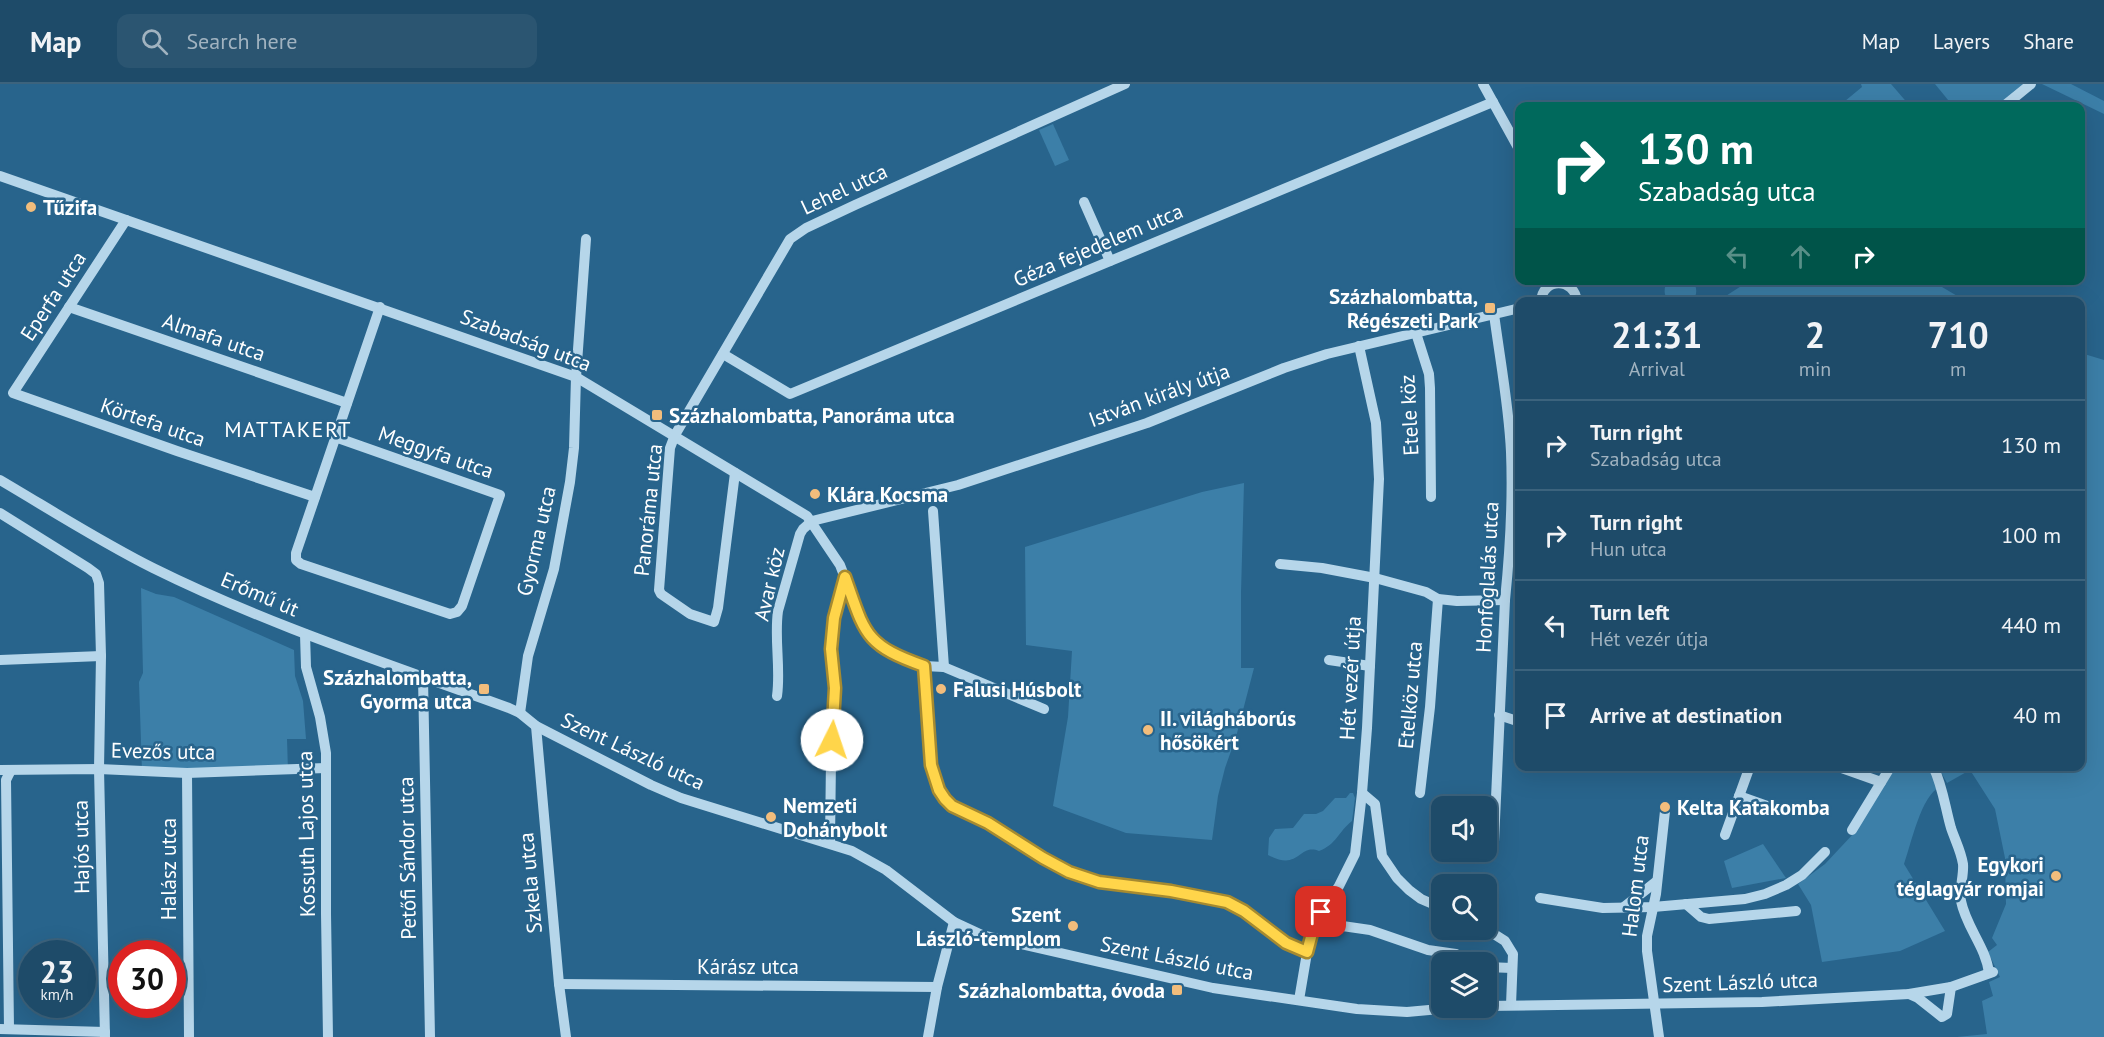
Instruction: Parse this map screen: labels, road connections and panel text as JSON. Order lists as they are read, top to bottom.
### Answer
{
  "streets": {
    "street": [
      "Lehel utca",
      "Géza fejedelem utca",
      "Eperfa utca",
      "Almafa utca",
      "Szabadság utca",
      "István király útja",
      "Etele köz",
      "Körtefa utca",
      "Meggyfa utca",
      "Panoráma utca",
      "Gyorma utca",
      "Honfoglalás utca",
      "Avar köz",
      "Erőmű út",
      "Hét vezér útja",
      "Etelköz utca",
      "Evezős utca",
      "Szent László utca",
      "Kossuth Lajos utca",
      "Hajós utca",
      "Petőfi Sándor utca",
      "Halász utca",
      "Szkela utca",
      "Halom utca",
      "Kárász utca"
    ]
  },
  "crossings": [
    ["Lehel utca", "Géza fejedelem utca"],
    ["Lehel utca", "Szabadság utca"],
    ["Lehel utca", "Panoráma utca"],
    ["Eperfa utca", "Almafa utca"],
    ["Eperfa utca", "Szabadság utca"],
    ["Eperfa utca", "Körtefa utca"],
    ["Szabadság utca", "István király útja"],
    ["Szabadság utca", "Panoráma utca"],
    ["Szabadság utca", "Gyorma utca"],
    ["Szabadság utca", "Avar köz"],
    ["István király útja", "Etele köz"],
    ["István király útja", "Honfoglalás utca"],
    ["István király útja", "Avar köz"],
    ["István király útja", "Hét vezér útja"],
    ["Körtefa utca", "Meggyfa utca"],
    ["Gyorma utca", "Erőmű út"],
    ["Gyorma utca", "Szent László utca"],
    ["Erőmű út", "Szent László utca"],
    ["Erőmű út", "Kossuth Lajos utca"],
    ["Erőmű út", "Petőfi Sándor utca"],
    ["Hét vezér útja", "Szent László utca"],
    ["Evezős utca", "Kossuth Lajos utca"],
    ["Evezős utca", "Hajós utca"],
    ["Evezős utca", "Halász utca"],
    ["Szent László utca", "Szkela utca"],
    ["Szent László utca", "Halom utca"],
    ["Szkela utca", "Kárász utca"]
  ],
  "districts": ["MATTAKERT"],
  "places": {
    "other": [
      "Tűzifa",
      "Klára Kocsma",
      "Falusi Húsbolt",
      "II. világháborús hősökért",
      "Kelta Katakomba",
      "Nemzeti Dohánybolt",
      "Egykori téglagyár romjai",
      "Szent László-templom"
    ],
    "transit": [
      "Százhalombatta, Régészeti Park",
      "Százhalombatta, Panoráma utca",
      "Százhalombatta, Gyorma utca",
      "Százhalombatta, óvoda"
    ]
  },
  "page": {
    "header": "Map",
    "search": "Search here",
    "nav": ["Map", "Layers", "Share"],
    "turn": ["130 m", "Szabadság utca"],
    "eta": [
      "21:31",
      "Arrival",
      "2",
      "min",
      "710",
      "m"
    ],
    "list": [
      {
        "name": "Turn right",
        "note": "Szabadság utca",
        "value": "130 m"
      },
      {
        "name": "Turn right",
        "note": "Hun utca",
        "value": "100 m"
      },
      {
        "name": "Turn left",
        "note": "Hét vezér útja",
        "value": "440 m"
      },
      {
        "name": "Arrive at destination",
        "value": "40 m"
      }
    ],
    "speed": "23 km/h",
    "limit": "30"
  }
}
